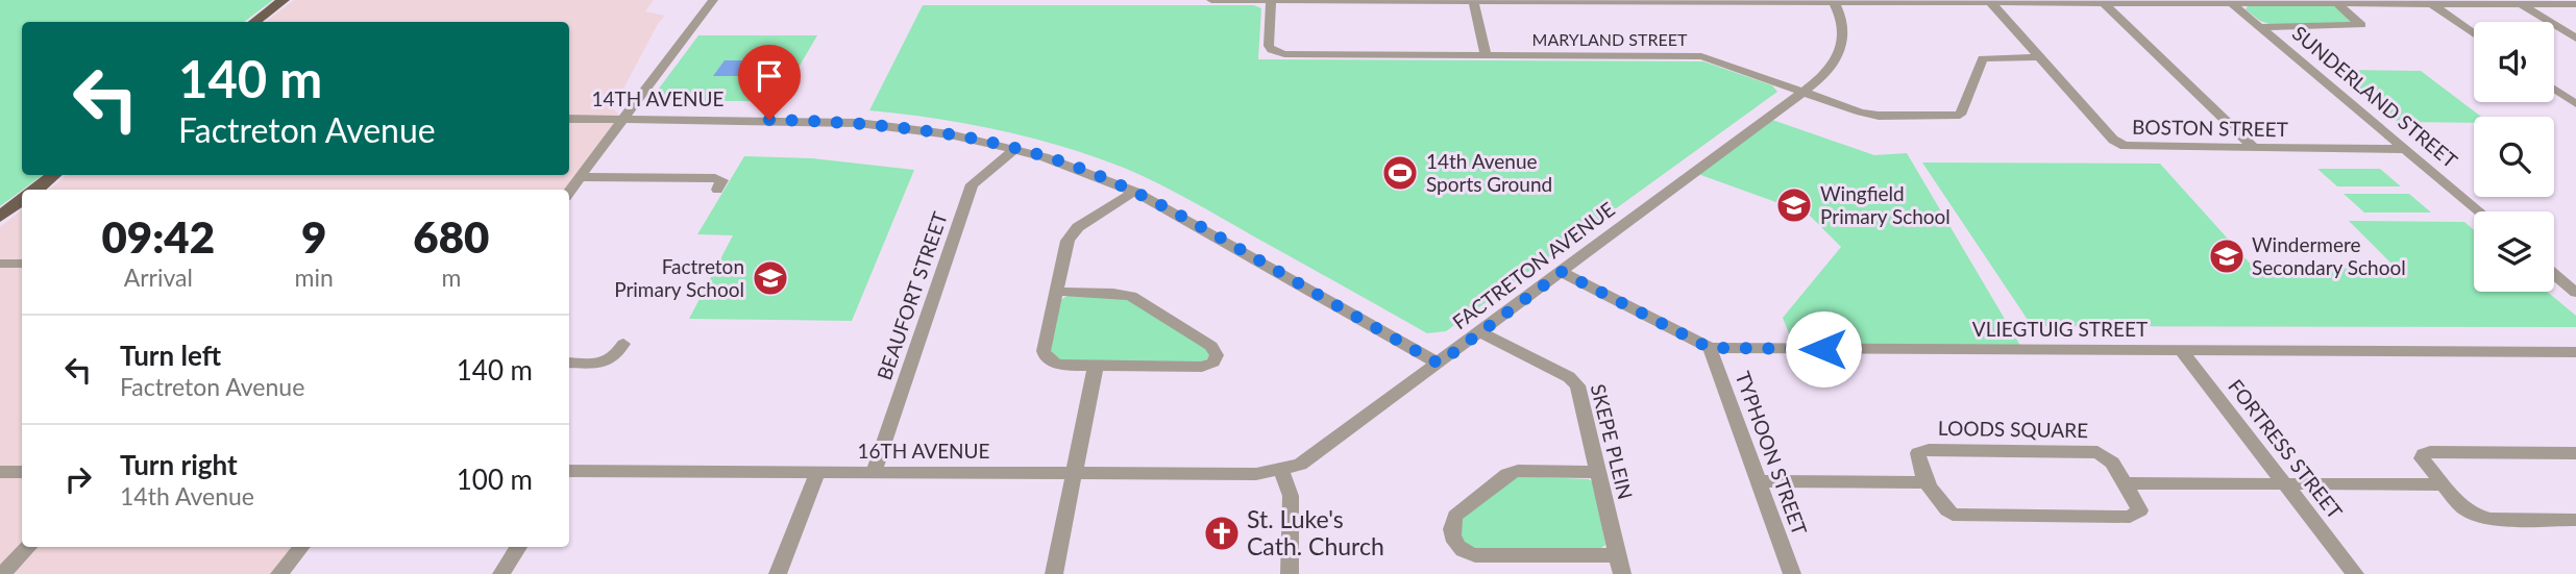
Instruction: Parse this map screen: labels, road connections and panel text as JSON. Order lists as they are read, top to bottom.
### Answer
{
  "streets": {
    "street": [
      "MARYLAND STREET",
      "SUNDERLAND STREET",
      "14TH AVENUE",
      "BOSTON STREET",
      "FACTRETON AVENUE",
      "BEAUFORT STREET",
      "VLIEGTUIG STREET",
      "LOODS SQUARE",
      "SKEPE PLEIN",
      "FORTRESS STREET",
      "16TH AVENUE",
      "TYPHOON STREET"
    ]
  },
  "crossings": [
    ["MARYLAND STREET", "BOSTON STREET"],
    ["MARYLAND STREET", "FACTRETON AVENUE"],
    ["SUNDERLAND STREET", "BOSTON STREET"],
    ["14TH AVENUE", "FACTRETON AVENUE"],
    ["14TH AVENUE", "BEAUFORT STREET"],
    ["FACTRETON AVENUE", "VLIEGTUIG STREET"],
    ["FACTRETON AVENUE", "SKEPE PLEIN"],
    ["FACTRETON AVENUE", "16TH AVENUE"],
    ["BEAUFORT STREET", "16TH AVENUE"],
    ["VLIEGTUIG STREET", "FORTRESS STREET"],
    ["VLIEGTUIG STREET", "TYPHOON STREET"]
  ],
  "places": {
    "sports": ["14th Avenue Sports Ground"],
    "school or university": ["Wingfield Primary School", "Windermere Secondary School", "Factreton Primary School"],
    "church": ["St. Luke's Cath. Church"]
  },
  "page": {
    "turn": ["140 m", "Factreton Avenue"],
    "eta": [
      "09:42",
      "Arrival",
      "9",
      "min",
      "680",
      "m"
    ],
    "list": [
      {
        "name": "Turn left",
        "note": "Factreton Avenue",
        "value": "140 m"
      },
      {
        "name": "Turn right",
        "note": "14th Avenue",
        "value": "100 m"
      }
    ]
  }
}
